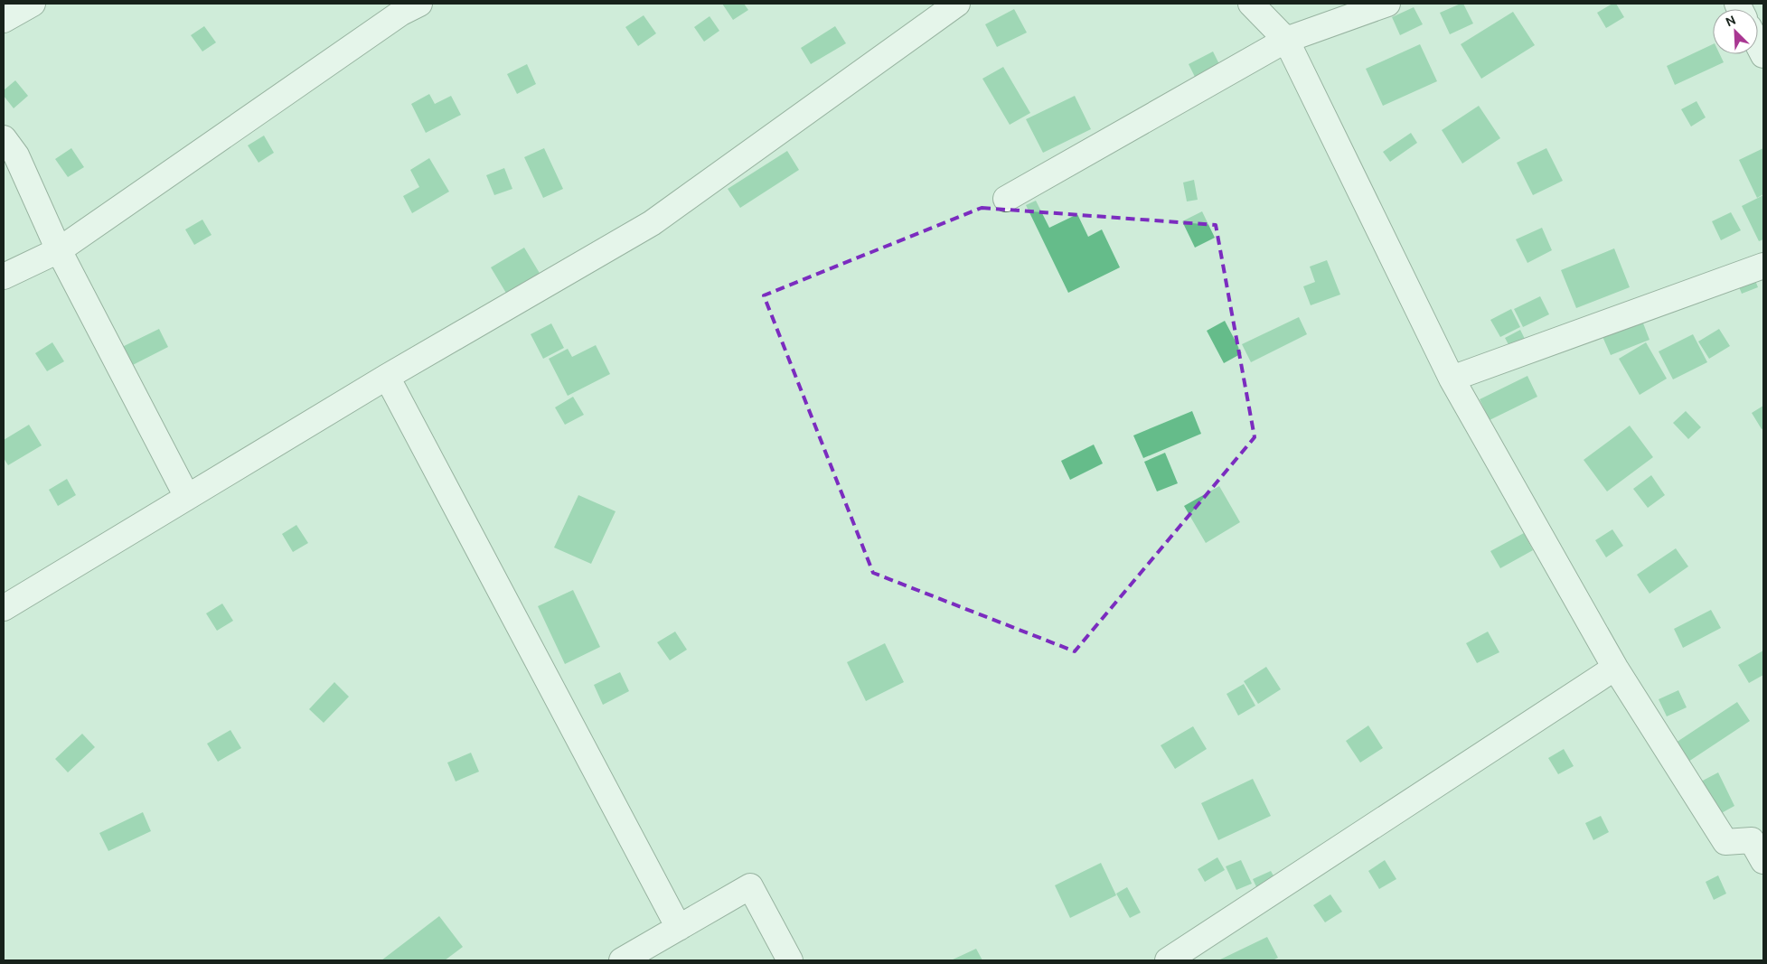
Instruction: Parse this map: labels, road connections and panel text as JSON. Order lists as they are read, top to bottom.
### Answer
{
  "north": "top left"
}
